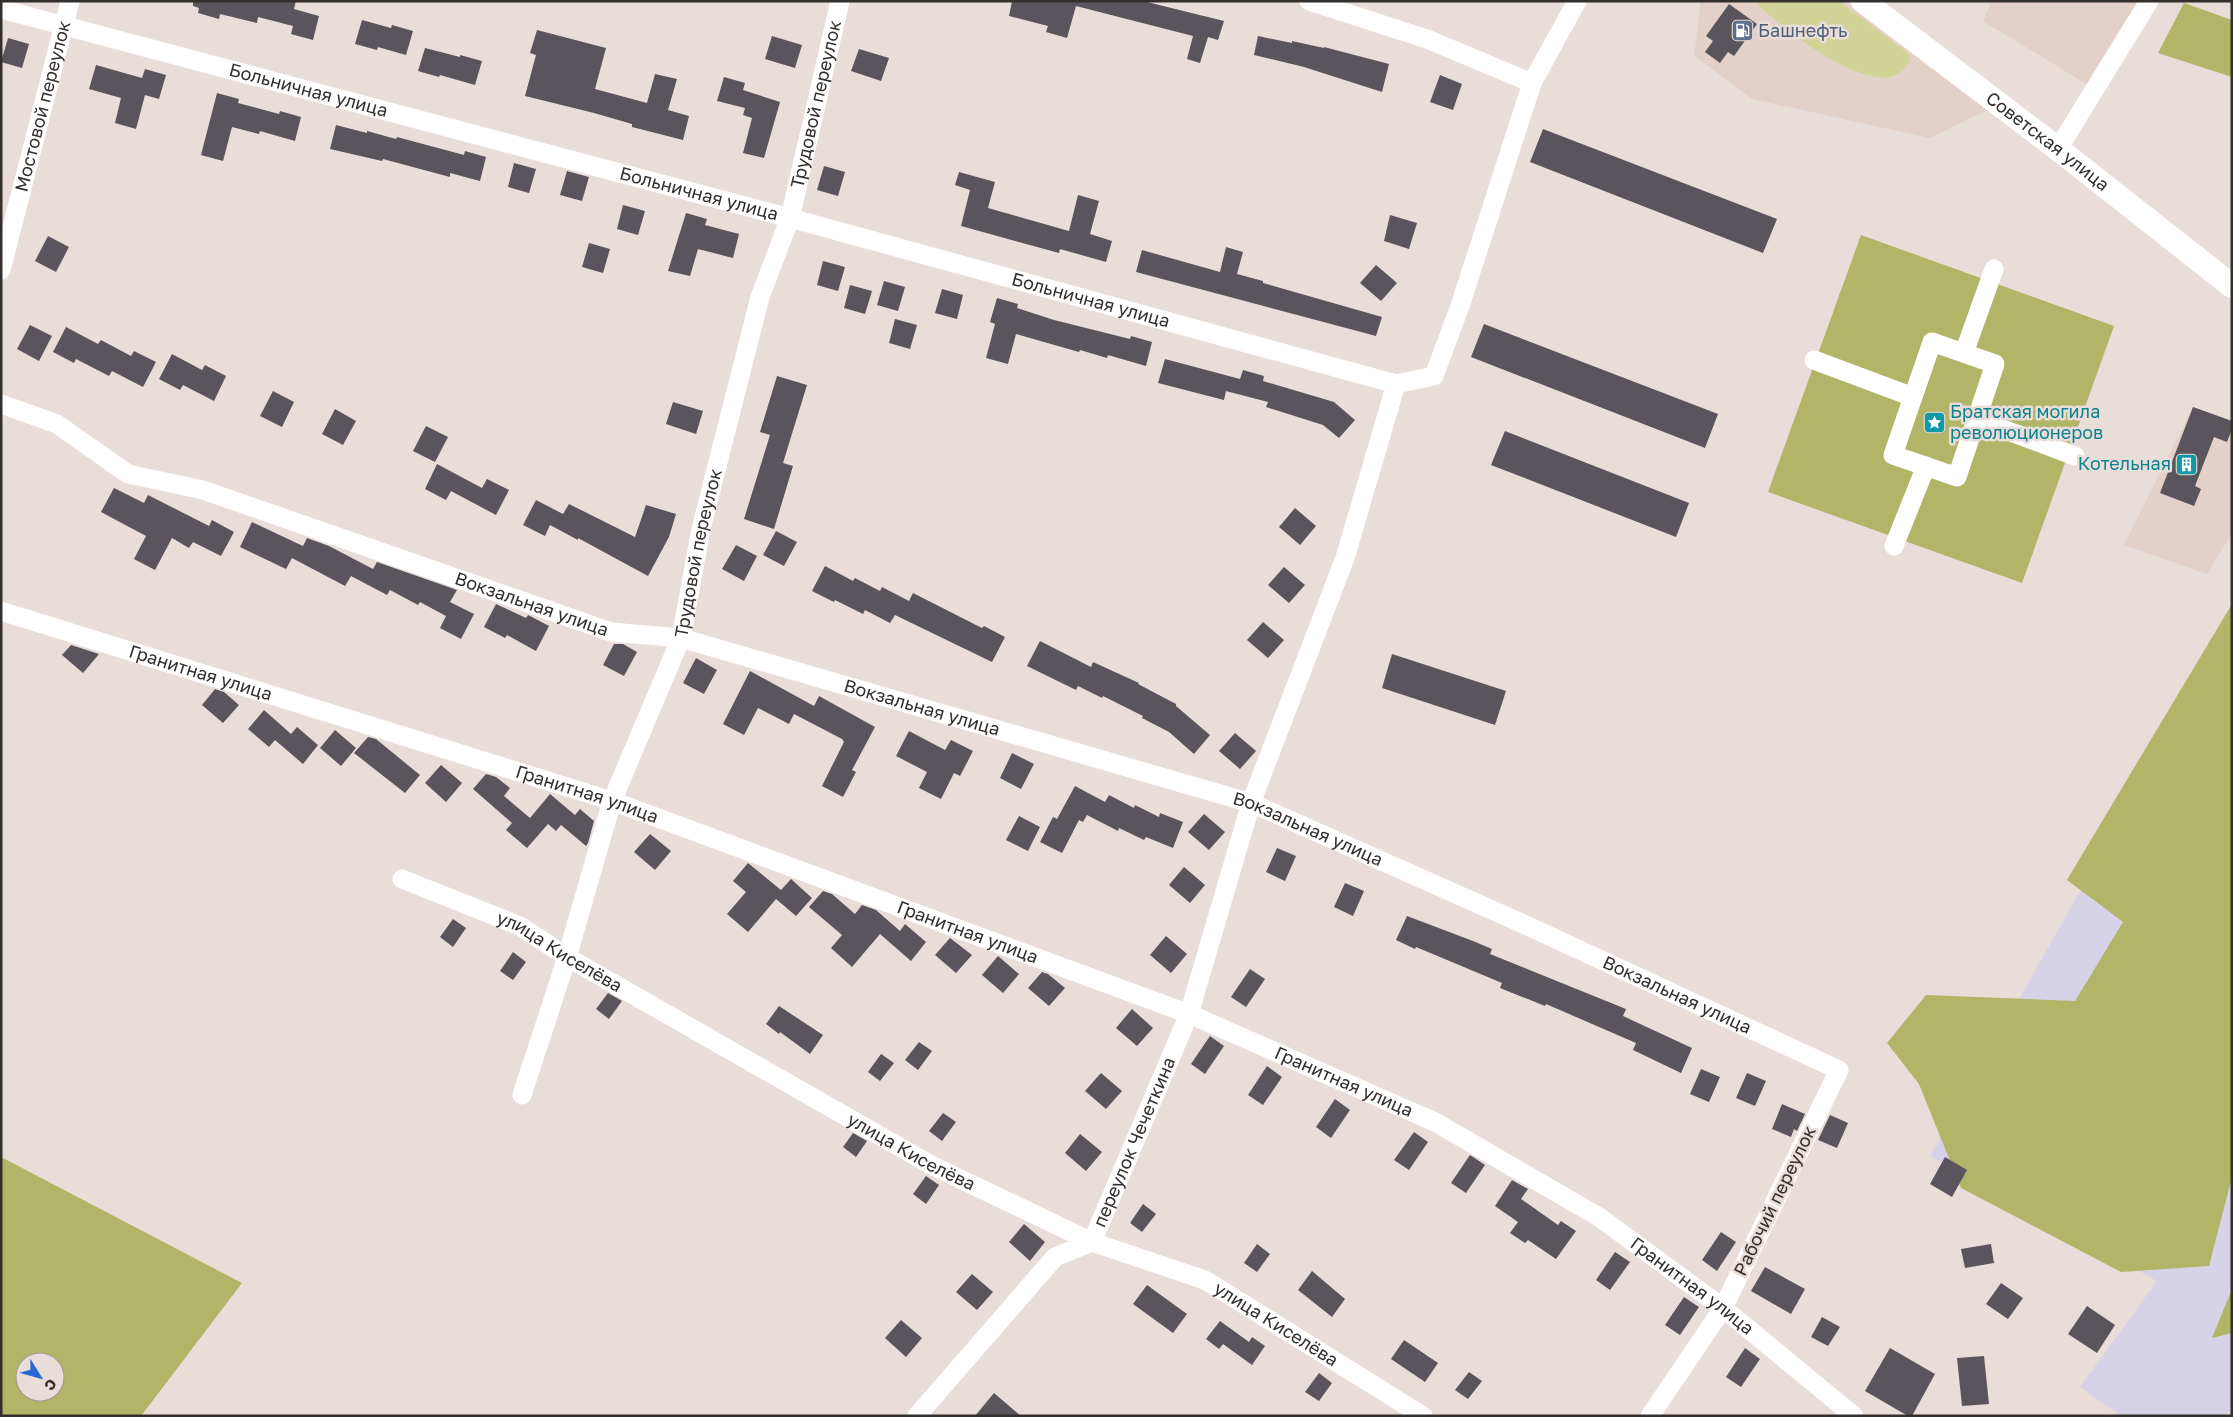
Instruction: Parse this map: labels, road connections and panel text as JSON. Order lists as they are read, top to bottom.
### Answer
{
  "streets": {
    "main road": ["Советская улица"],
    "street": [
      "Больничная улица",
      "Трудовой переулок",
      "Мостовой переулок",
      "Вокзальная улица",
      "Гранитная улица",
      "улица Киселёва",
      "переулок Чечеткина",
      "Рабочий переулок"
    ]
  },
  "crossings": [
    ["Больничная улица", "Трудовой переулок"],
    ["Больничная улица", "Мостовой переулок"],
    ["Больничная улица", "переулок Чечеткина"],
    ["Трудовой переулок", "Вокзальная улица"],
    ["Трудовой переулок", "Гранитная улица"],
    ["Трудовой переулок", "улица Киселёва"],
    ["Вокзальная улица", "переулок Чечеткина"],
    ["Вокзальная улица", "Рабочий переулок"],
    ["Гранитная улица", "переулок Чечеткина"],
    ["Гранитная улица", "Рабочий переулок"],
    ["улица Киселёва", "переулок Чечеткина"]
  ],
  "places": {
    "fuel station": ["Башнефть"],
    "place": ["Братская могила революционеров"],
    "building": ["Котельная"]
  },
  "north": "bottom right"
}
